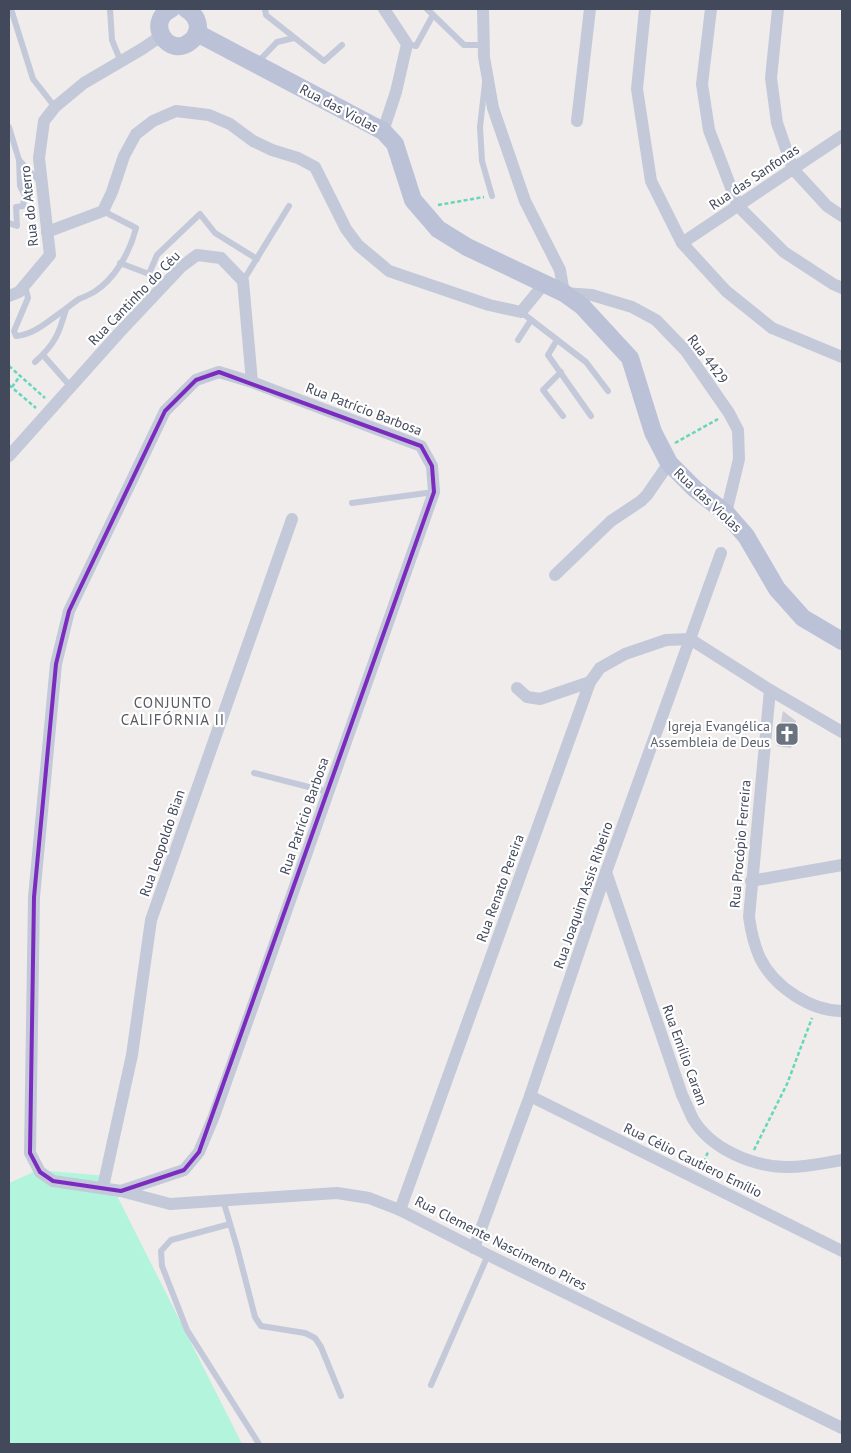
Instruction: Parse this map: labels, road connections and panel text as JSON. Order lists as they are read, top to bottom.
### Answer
{
  "streets": {
    "street": [
      "Rua das Violas",
      "Rua das Sanfonas",
      "Rua do Aterro",
      "Rua Cantinho do Céu",
      "Rua 4429",
      "Rua Patrício Barbosa",
      "Rua Leopoldo Bian",
      "Rua Procópio Ferreira",
      "Rua Renato Pereira",
      "Rua Joaquim Assis Ribeiro",
      "Rua Emílio Caram",
      "Rua Célio Cautiero Emílio",
      "Rua Clemente Nascimento Pires"
    ]
  },
  "crossings": [
    ["Rua das Violas", "Rua 4429"],
    ["Rua Patrício Barbosa", "Rua Leopoldo Bian"],
    ["Rua Patrício Barbosa", "Rua Clemente Nascimento Pires"],
    ["Rua Renato Pereira", "Rua Joaquim Assis Ribeiro"],
    ["Rua Renato Pereira", "Rua Clemente Nascimento Pires"],
    ["Rua Joaquim Assis Ribeiro", "Rua Emílio Caram"],
    ["Rua Joaquim Assis Ribeiro", "Rua Célio Cautiero Emílio"],
    ["Rua Joaquim Assis Ribeiro", "Rua Clemente Nascimento Pires"]
  ],
  "districts": ["CONJUNTO CALIFÓRNIA II"],
  "places": {
    "church": ["Igreja Evangélica Assembleia de Deus"]
  }
}
